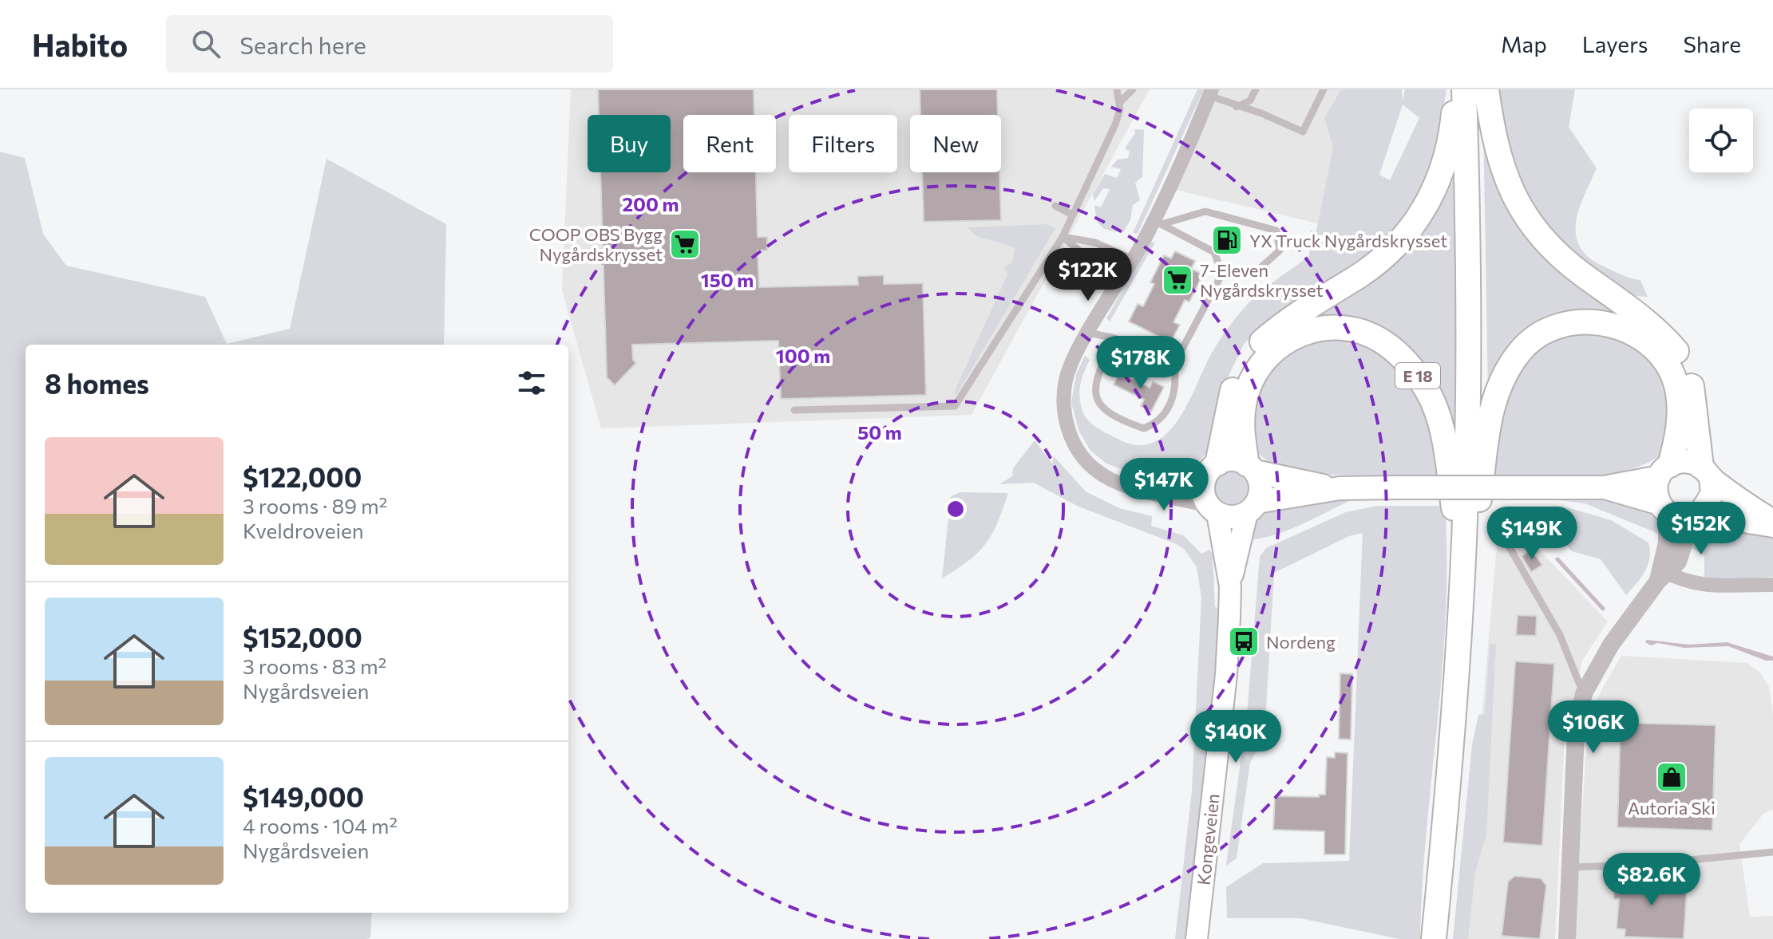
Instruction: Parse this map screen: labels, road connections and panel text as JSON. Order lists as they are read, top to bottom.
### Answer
{
  "streets": {
    "highway": ["E 18"],
    "main road": ["Kongeveien"]
  },
  "crossings": [
    ["E 18", "Kongeveien"]
  ],
  "places": {
    "fuel station": ["YX Truck Nygårdskrysset"],
    "supermarket": ["COOP OBS Bygg Nygårdskrysset", "7-Eleven Nygårdskrysset"],
    "bus stop": ["Nordeng"],
    "shop": ["Autoria Ski"]
  },
  "page": {
    "header": "Habito",
    "search": "Search here",
    "nav": ["Map", "Layers", "Share"],
    "chip": [
      "Buy",
      "Rent",
      "Filters",
      "New"
    ],
    "price": [
      "$122K",
      "$178K",
      "$147K",
      "$152K",
      "$149K",
      "$106K",
      "$140K",
      "$82.6K"
    ],
    "heading": "8 homes",
    "list": [
      {
        "name": "$122,000",
        "note": "3 rooms · 89 m² · Kveldroveien"
      },
      {
        "name": "$152,000",
        "note": "3 rooms · 83 m² · Nygårdsveien"
      },
      {
        "name": "$149,000",
        "note": "4 rooms · 104 m² · Nygårdsveien"
      }
    ]
  },
  "rings": [
    "200 m",
    "150 m",
    "100 m",
    "50 m"
  ]
}
